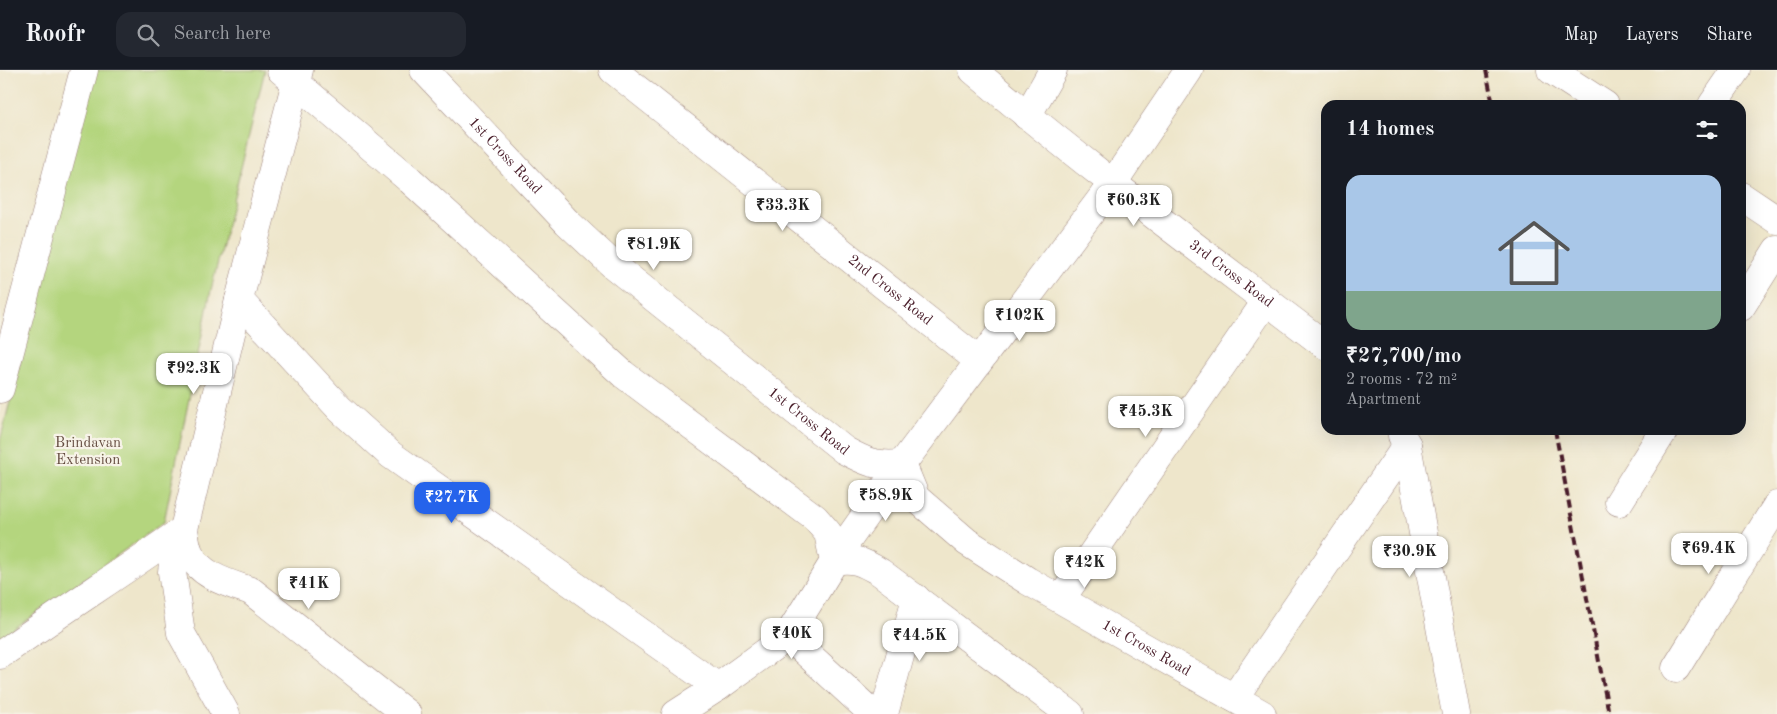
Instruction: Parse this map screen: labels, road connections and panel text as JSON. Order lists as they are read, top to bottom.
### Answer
{
  "streets": {
    "street": ["1st Cross Road", "3rd Cross Road", "2nd Cross Road"]
  },
  "parks": ["Brindavan Extension"],
  "page": {
    "header": "Roofr",
    "search": "Search here",
    "nav": ["Map", "Layers", "Share"],
    "heading": "14 homes",
    "list": [
      {
        "name": "₹27,700/mo",
        "note": "2 rooms · 72 m² · Apartment"
      }
    ],
    "price": [
      "₹60.3K",
      "₹33.3K",
      "₹81.9K",
      "₹102K",
      "₹92.3K",
      "₹45.3K",
      "₹58.9K",
      "₹27.7K",
      "₹69.4K",
      "₹30.9K",
      "₹42K",
      "₹41K",
      "₹40K",
      "₹44.5K"
    ]
  }
}
